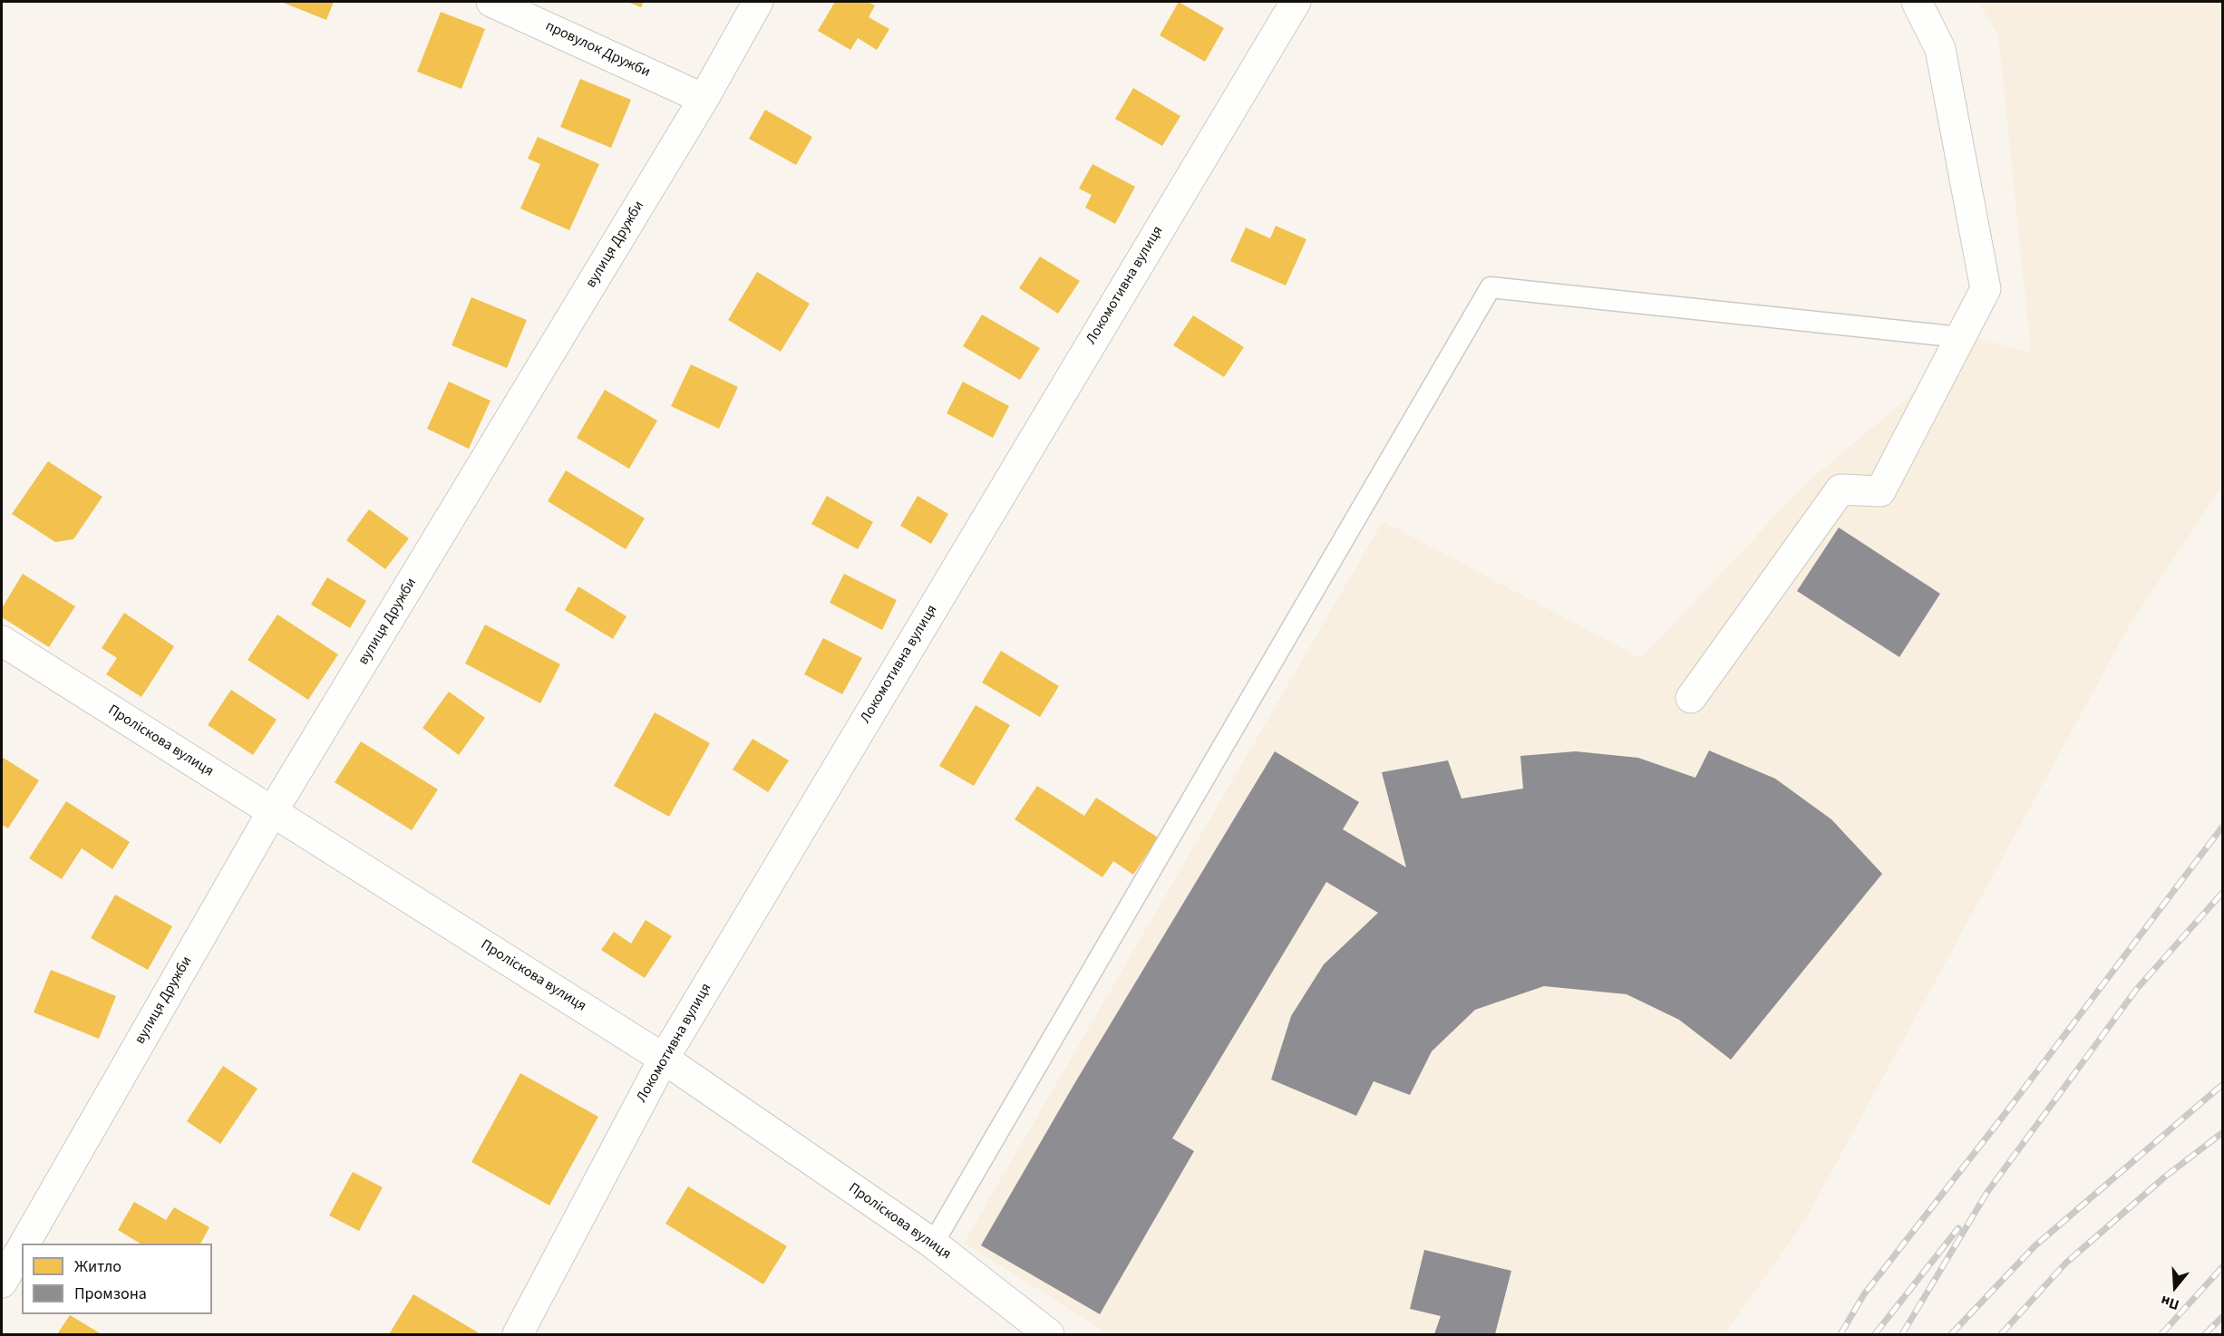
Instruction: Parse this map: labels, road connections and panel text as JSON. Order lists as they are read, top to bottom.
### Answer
{
  "streets": {
    "street": [
      "провулок Дружби",
      "вулиця Дружби",
      "Локомотивна вулиця",
      "Проліскова вулиця"
    ]
  },
  "crossings": [
    ["провулок Дружби", "вулиця Дружби"],
    ["вулиця Дружби", "Проліскова вулиця"],
    ["Локомотивна вулиця", "Проліскова вулиця"]
  ],
  "legend": ["Житло", "Промзона"],
  "north": "bottom"
}
